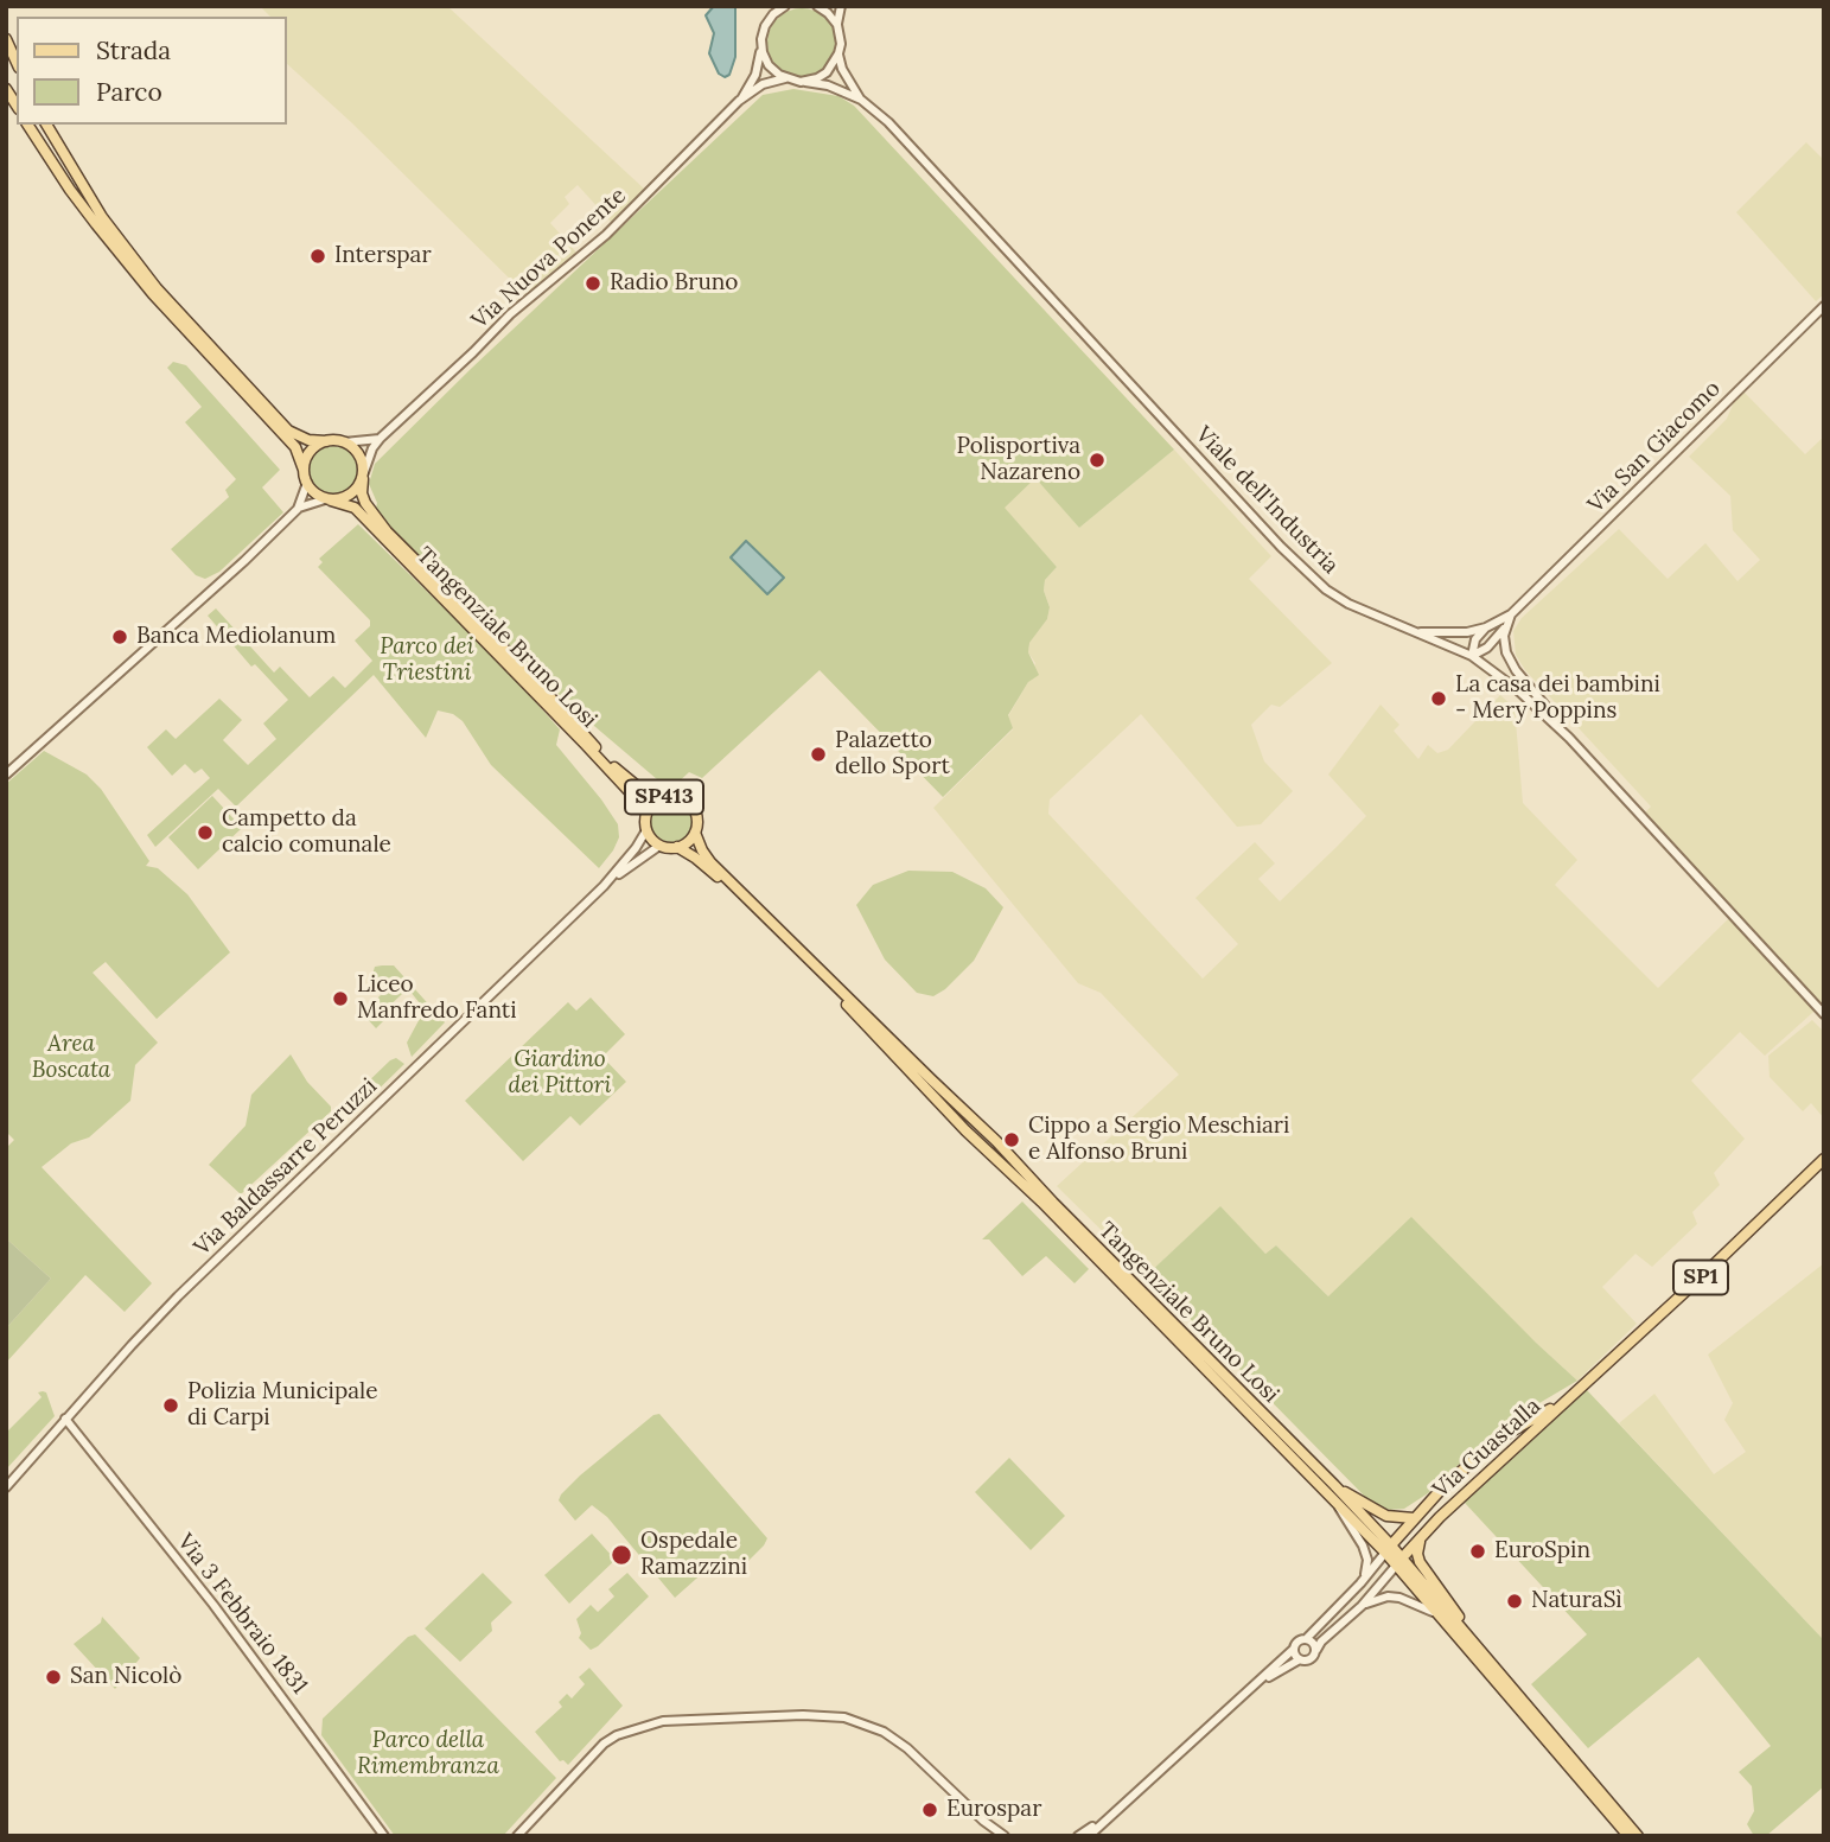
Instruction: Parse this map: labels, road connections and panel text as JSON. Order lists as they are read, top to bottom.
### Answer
{
  "streets": {
    "main road": [
      "Tangenziale Bruno Losi",
      "SP413",
      "SP1",
      "Via Guastalla"
    ],
    "street": [
      "Via Nuova Ponente",
      "Via San Giacomo",
      "Viale dell'Industria",
      "Via Baldassarre Peruzzi",
      "Via 3 Febbraio 1831"
    ]
  },
  "crossings": [
    ["Via Nuova Ponente", "Viale dell'Industria"],
    ["Via Nuova Ponente", "Tangenziale Bruno Losi"],
    ["Via San Giacomo", "Viale dell'Industria"],
    ["Tangenziale Bruno Losi", "SP413"],
    ["Tangenziale Bruno Losi", "Via Baldassarre Peruzzi"],
    ["Tangenziale Bruno Losi", "Via Guastalla"],
    ["SP413", "Via Baldassarre Peruzzi"],
    ["Via Baldassarre Peruzzi", "Via 3 Febbraio 1831"]
  ],
  "parks": [
    "Parco dei Triestini",
    "Area Boscata",
    "Giardino dei Pittori",
    "Parco della Rimembranza"
  ],
  "places": [
    "Interspar",
    "Radio Bruno",
    "Polisportiva Nazareno",
    "Banca Mediolanum",
    "La casa dei bambini - Mery Poppins",
    "Palazetto dello Sport",
    "Campetto da calcio comunale",
    "Liceo Manfredo Fanti",
    "Cippo a Sergio Meschiari e Alfonso Bruni",
    "Polizia Municipale di Carpi",
    "EuroSpin",
    "Ospedale Ramazzini",
    "NaturaSì",
    "San Nicolò",
    "Eurospar"
  ],
  "legend": ["Strada", "Parco"]
}
